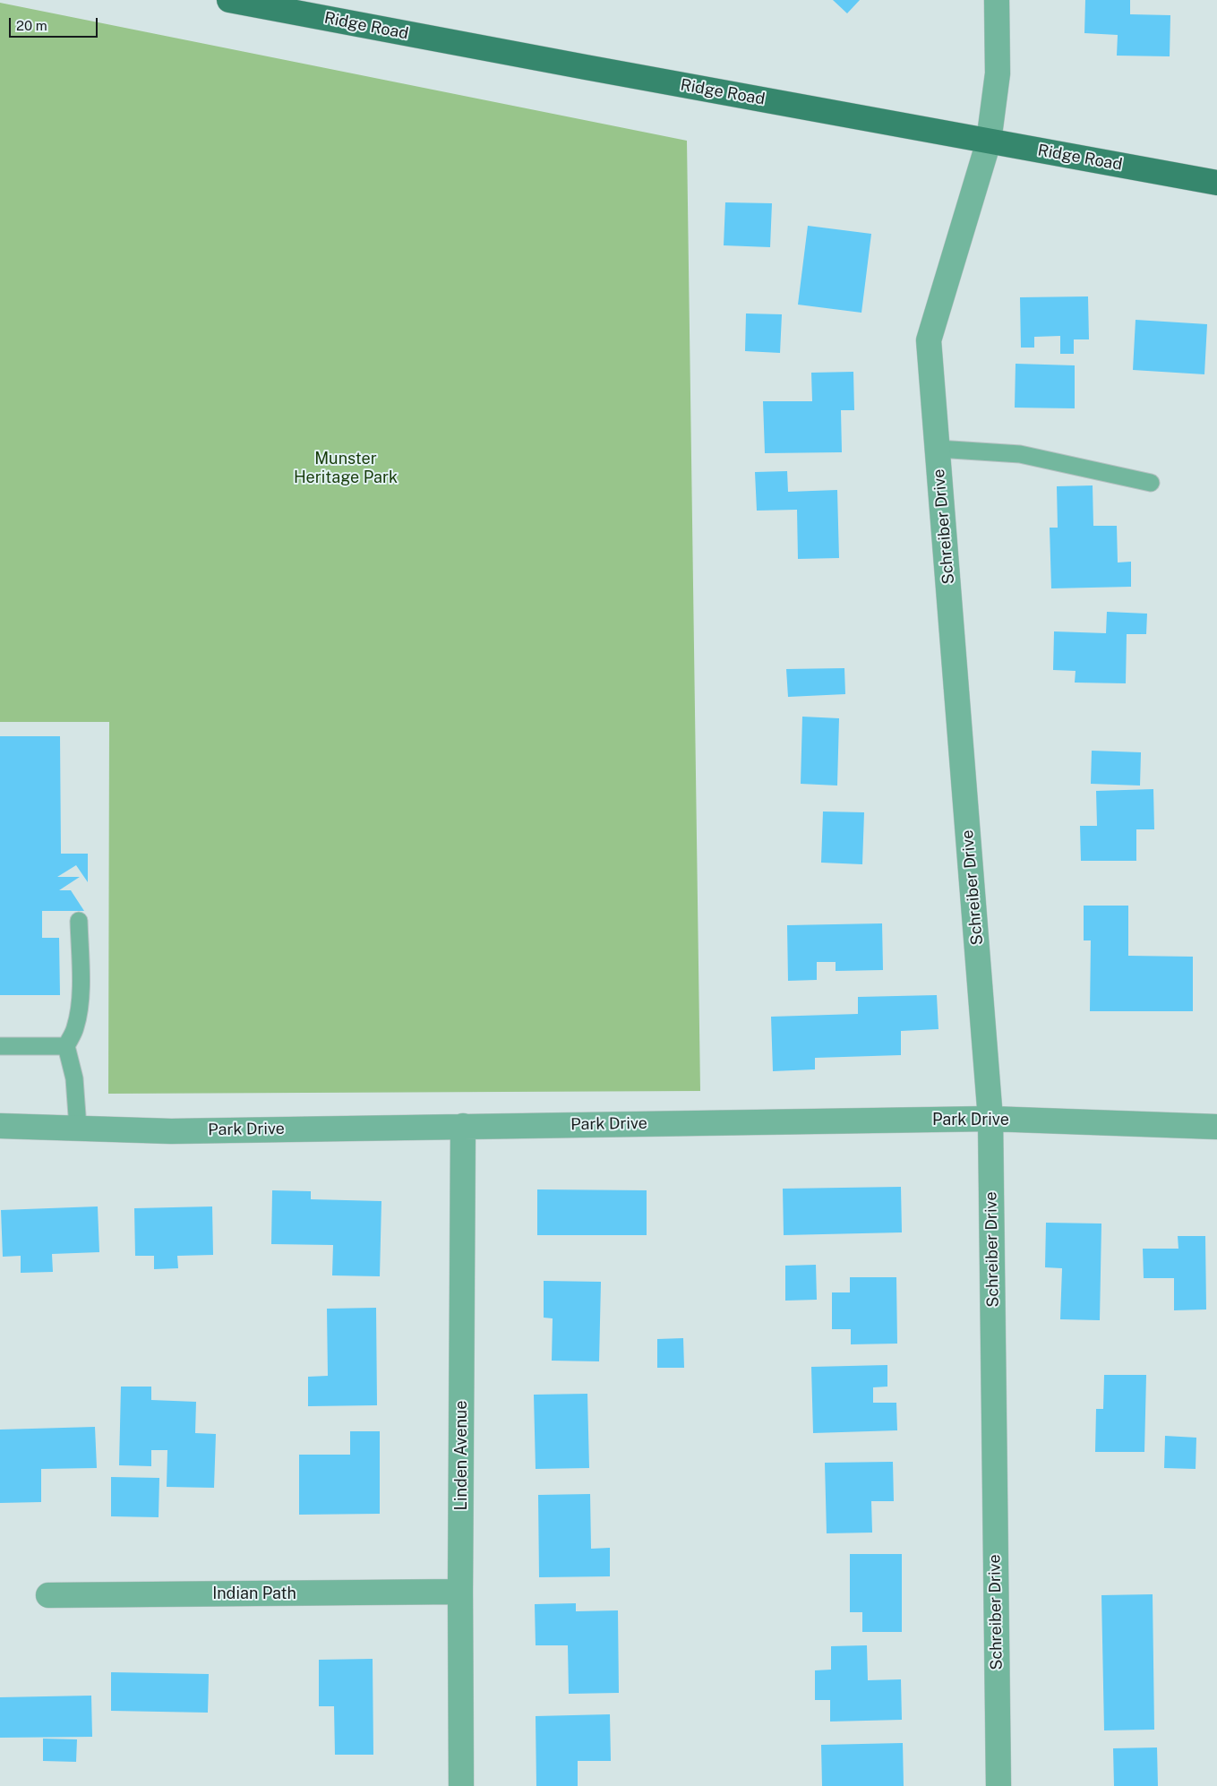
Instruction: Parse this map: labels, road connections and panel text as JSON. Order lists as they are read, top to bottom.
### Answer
{
  "streets": {
    "main road": ["Ridge Road"],
    "street": [
      "Schreiber Drive",
      "Park Drive",
      "Linden Avenue",
      "Indian Path"
    ]
  },
  "crossings": [
    ["Ridge Road", "Schreiber Drive"],
    ["Schreiber Drive", "Park Drive"],
    ["Park Drive", "Linden Avenue"],
    ["Linden Avenue", "Indian Path"]
  ],
  "parks": ["Munster Heritage Park"],
  "scale_bar": "20 m"
}
